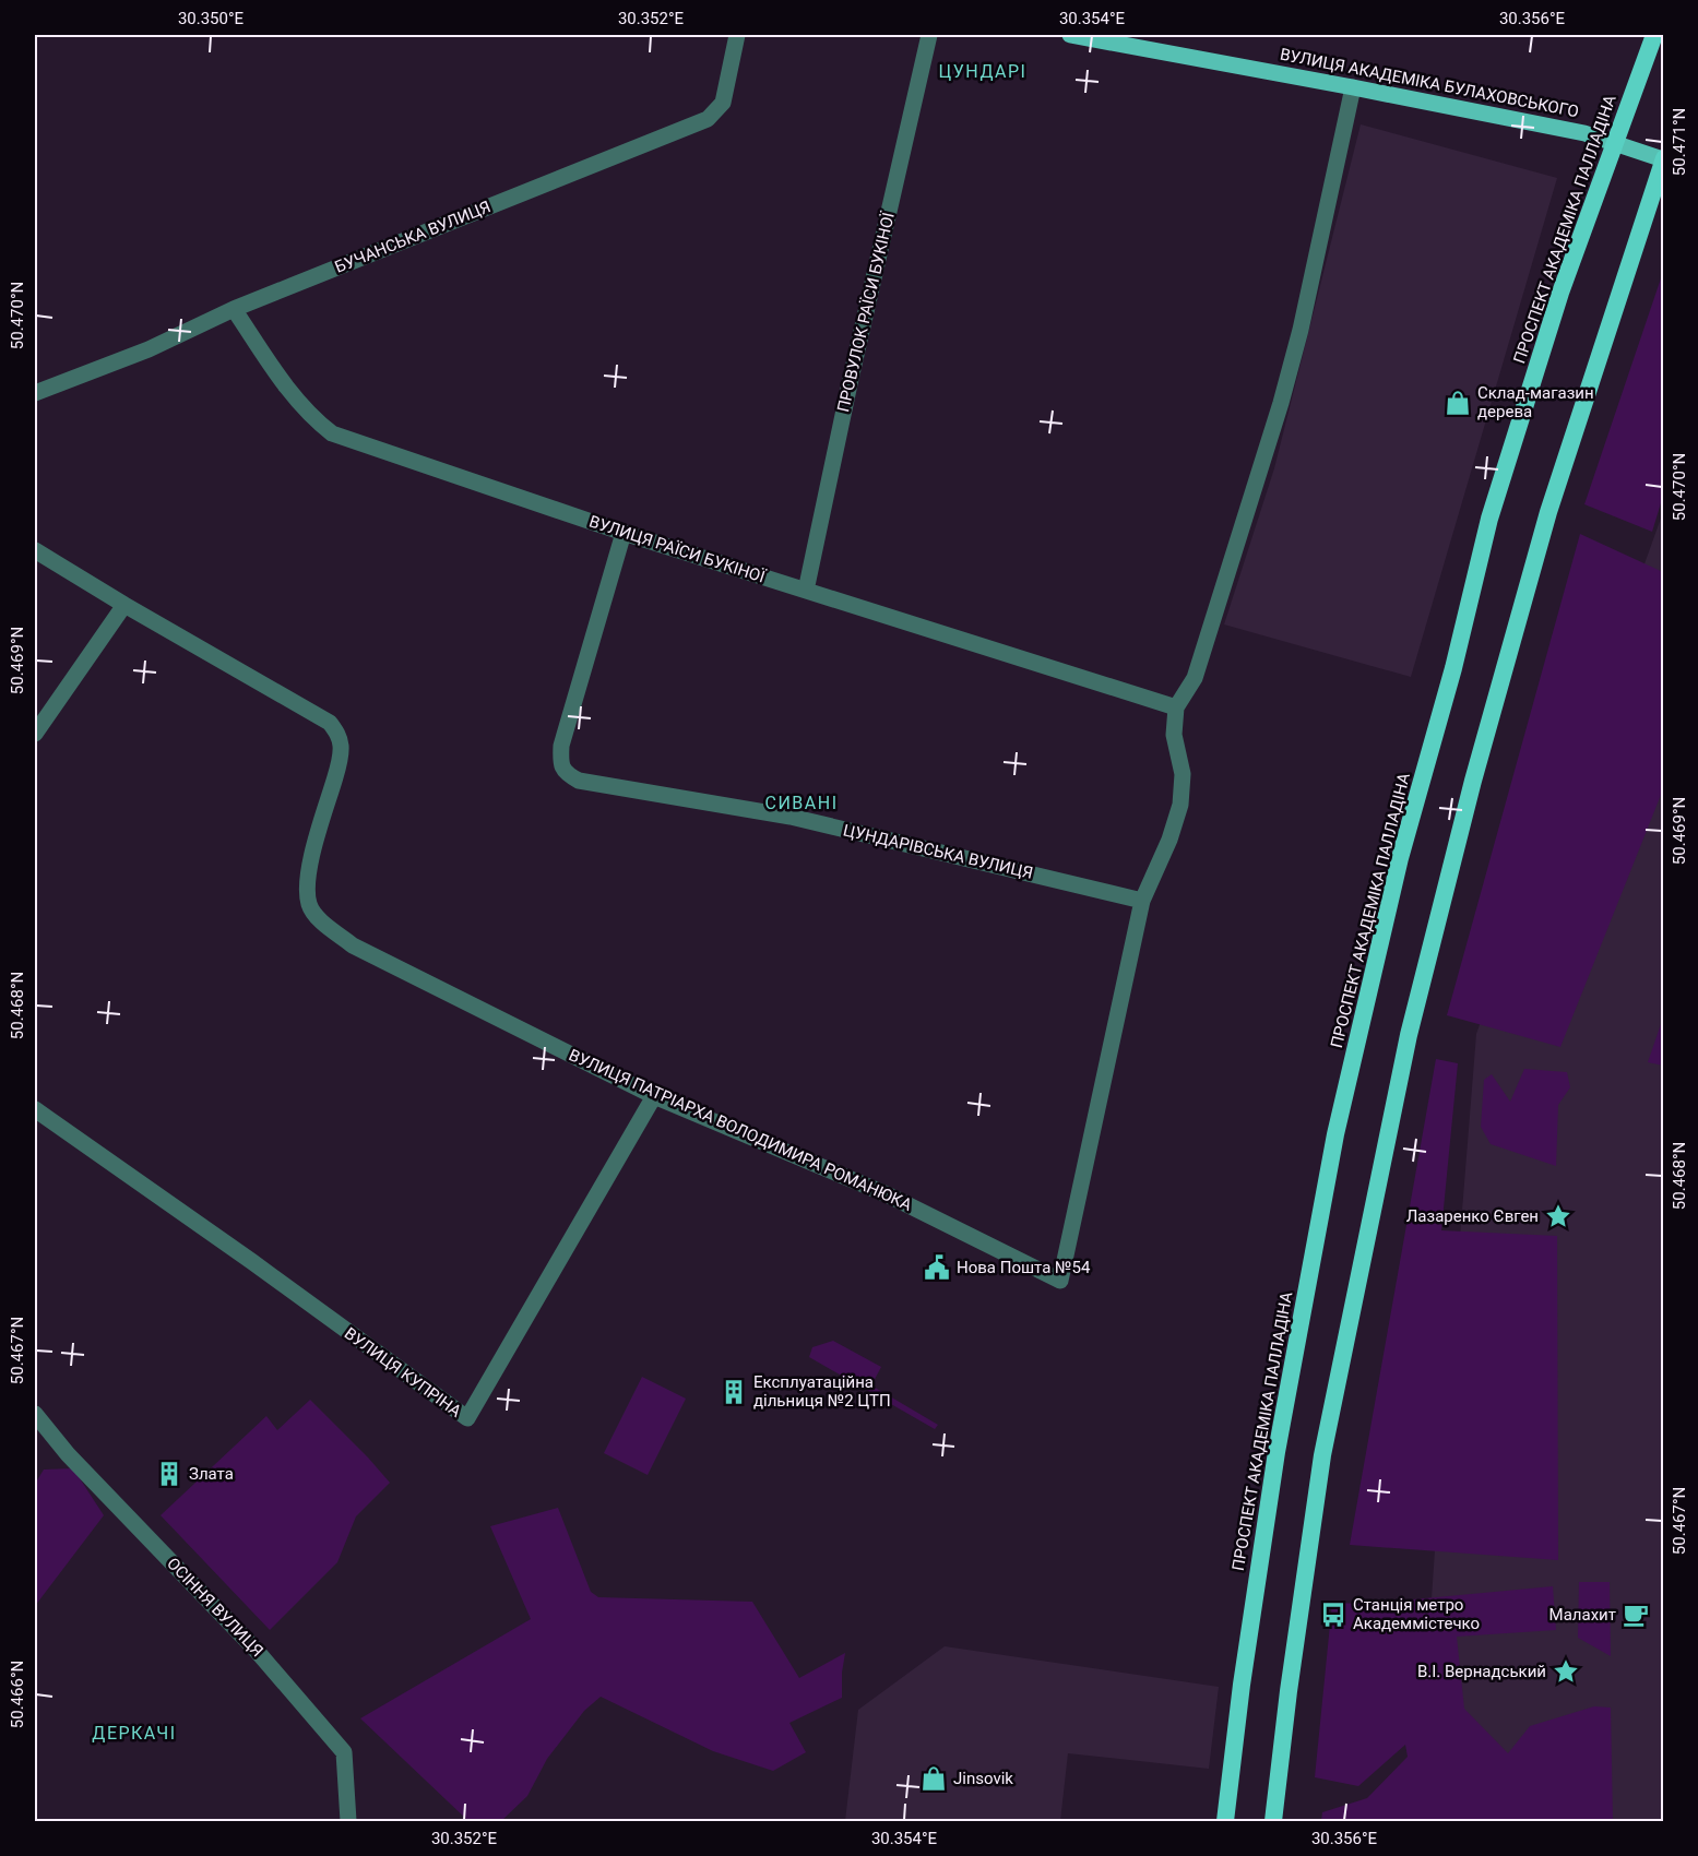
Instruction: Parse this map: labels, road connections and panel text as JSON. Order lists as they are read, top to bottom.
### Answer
{
  "streets": {
    "highway": ["ПРОСПЕКТ АКАДЕМІКА ПАЛЛАДІНА"],
    "main road": ["ВУЛИЦЯ АКАДЕМІКА БУЛАХОВСЬКОГО"],
    "street": [
      "БУЧАНСЬКА ВУЛИЦЯ",
      "ПРОВУЛОК РАЇСИ БУКІНОЇ",
      "ВУЛИЦЯ РАЇСИ БУКІНОЇ",
      "ЦУНДАРІВСЬКА ВУЛИЦЯ",
      "ВУЛИЦЯ ПАТРІАРХА ВОЛОДИМИРА РОМАНЮКА",
      "ВУЛИЦЯ КУПРІНА",
      "ОСІННЯ ВУЛИЦЯ"
    ]
  },
  "crossings": [
    ["ВУЛИЦЯ АКАДЕМІКА БУЛАХОВСЬКОГО", "ПРОСПЕКТ АКАДЕМІКА ПАЛЛАДІНА"],
    ["БУЧАНСЬКА ВУЛИЦЯ", "ВУЛИЦЯ РАЇСИ БУКІНОЇ"],
    ["ПРОВУЛОК РАЇСИ БУКІНОЇ", "ВУЛИЦЯ РАЇСИ БУКІНОЇ"],
    ["ВУЛИЦЯ РАЇСИ БУКІНОЇ", "ЦУНДАРІВСЬКА ВУЛИЦЯ"],
    ["ЦУНДАРІВСЬКА ВУЛИЦЯ", "ВУЛИЦЯ ПАТРІАРХА ВОЛОДИМИРА РОМАНЮКА"],
    ["ВУЛИЦЯ ПАТРІАРХА ВОЛОДИМИРА РОМАНЮКА", "ВУЛИЦЯ КУПРІНА"]
  ],
  "districts": ["ЦУНДАРІ", "СИВАНІ", "ДЕРКАЧІ"],
  "places": {
    "shop": ["Склад-магазин дерева", "Jinsovik"],
    "place": ["Лазаренко Євген", "В.І. Вернадський"],
    "public building": ["Нова Пошта №54"],
    "building": ["Експлуатаційна дільниця №2 ЦТП", "Злата"],
    "bus stop": ["Станція метро Академмістечко"],
    "cafe": ["Малахит"]
  },
  "coordinates": [
    "30.350°E",
    "30.352°E",
    "30.354°E",
    "30.356°E",
    "50.471°N",
    "50.470°N",
    "50.469°N",
    "50.468°N",
    "50.467°N",
    "50.466°N"
  ]
}
